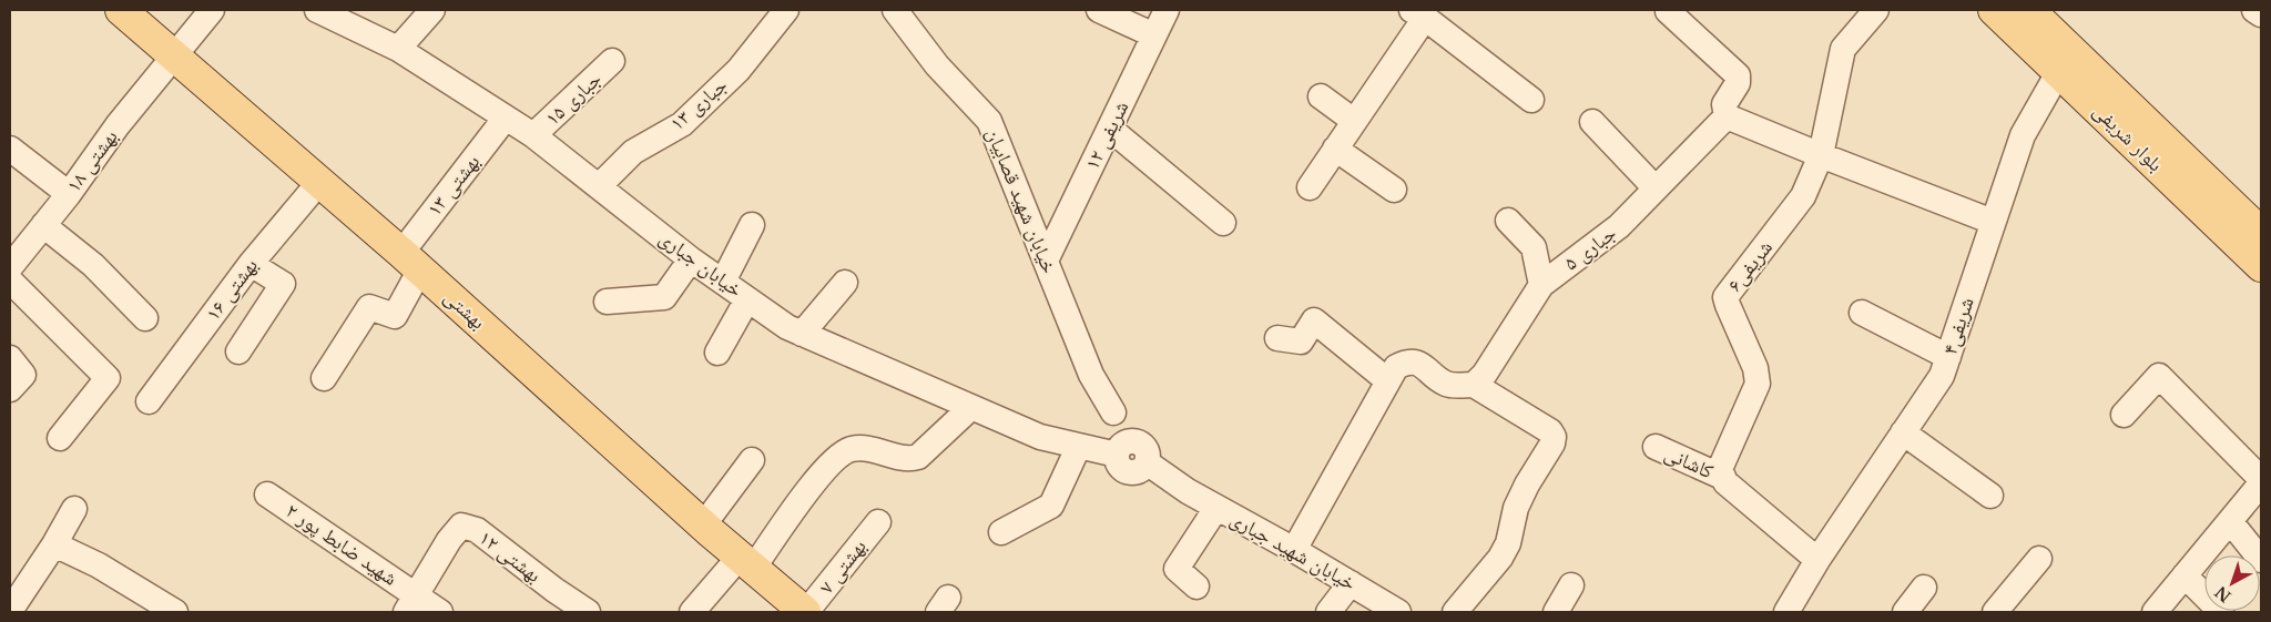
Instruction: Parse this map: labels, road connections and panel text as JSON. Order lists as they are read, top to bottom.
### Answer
{
  "streets": {
    "main road": ["بلوار شریفی", "بهشتی"],
    "street": [
      "جباری ۱۵",
      "جباری ۱۳",
      "شریفی ۱۲",
      "بهشتی ۱۸",
      "بهشتی ۱۳",
      "خیابان شهید قصابیان",
      "جباری ۵",
      "خیابان جباری",
      "شریفی۶",
      "بهشتی ۱۶",
      "شریفی۴",
      "کاشانی",
      "شهید ضابط پور ۲",
      "خیابان شهید جباری",
      "بهشتی ۱۲",
      "بهشتی ۷"
    ]
  },
  "crossings": [
    ["جباری ۱۵", "خیابان جباری"],
    ["جباری ۱۳", "خیابان جباری"],
    ["شریفی ۱۲", "خیابان شهید قصابیان"],
    ["بلوار شریفی", "شریفی۴"],
    ["بهشتی ۱۸", "بهشتی"],
    ["بهشتی ۱۳", "خیابان جباری"],
    ["بهشتی ۱۳", "بهشتی"],
    ["خیابان شهید قصابیان", "خیابان جباری"],
    ["خیابان شهید قصابیان", "خیابان شهید جباری"],
    ["خیابان جباری", "خیابان شهید جباری"],
    ["شریفی۶", "کاشانی"],
    ["بهشتی ۱۶", "بهشتی"],
    ["بهشتی", "بهشتی ۷"],
    ["شهید ضابط پور ۲", "بهشتی ۱۲"]
  ],
  "north": "bottom left"
}
